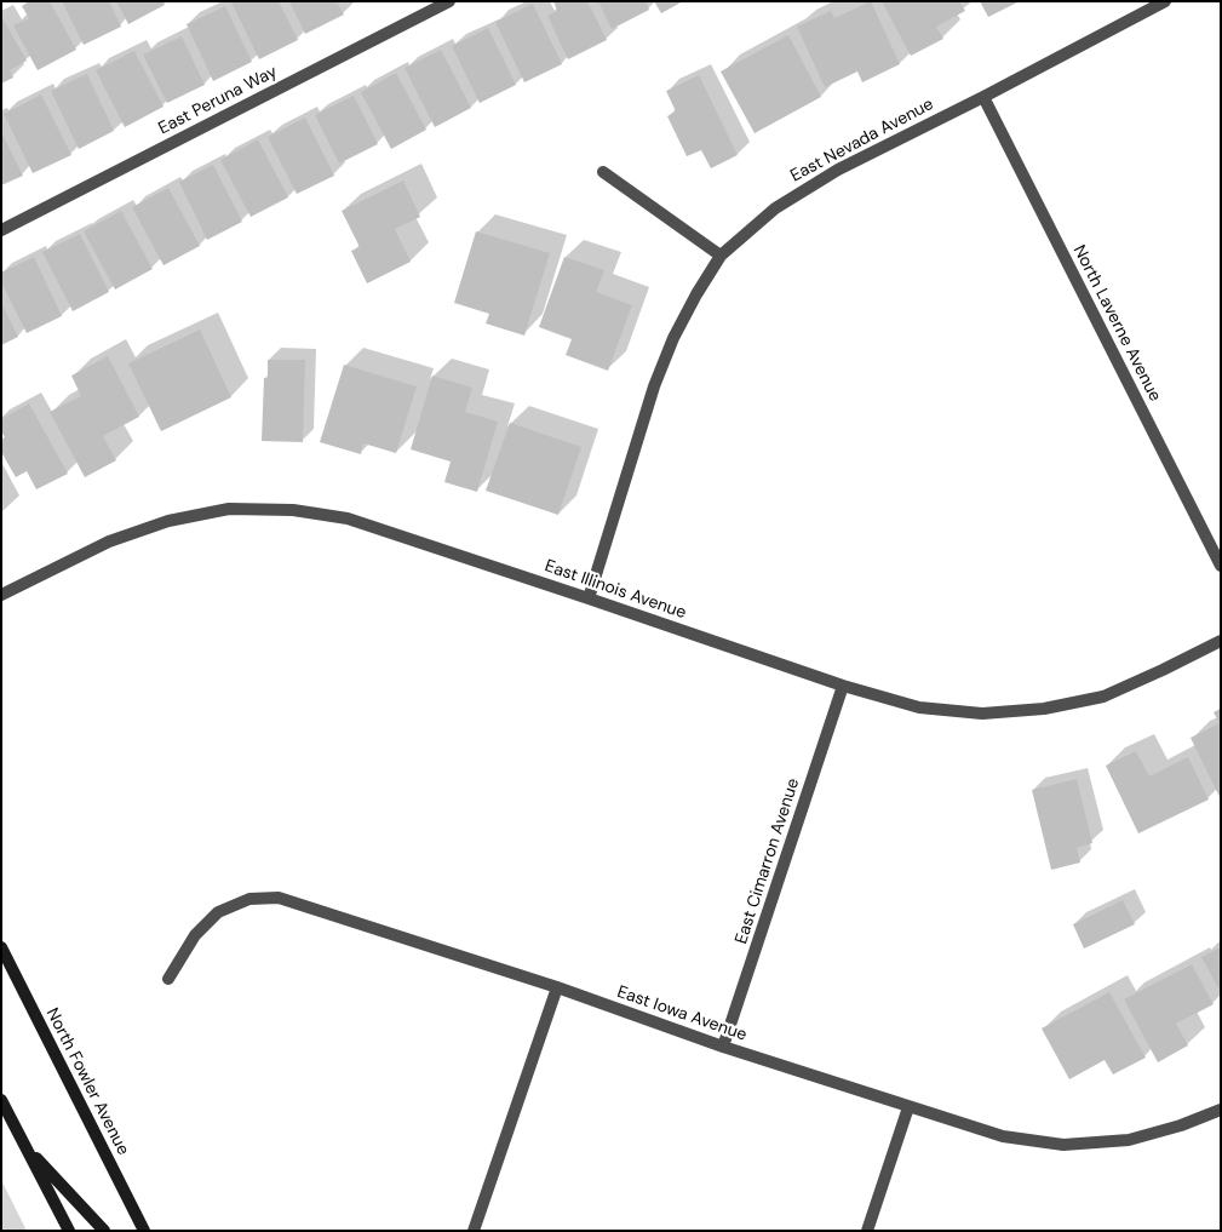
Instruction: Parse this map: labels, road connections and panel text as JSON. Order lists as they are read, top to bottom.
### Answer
{
  "streets": {
    "main road": ["North Fowler Avenue"],
    "street": [
      "East Peruna Way",
      "East Nevada Avenue",
      "North Laverne Avenue",
      "East Illinois Avenue",
      "East Cimarron Avenue",
      "East Iowa Avenue"
    ]
  },
  "crossings": [
    ["East Nevada Avenue", "North Laverne Avenue"],
    ["East Nevada Avenue", "East Illinois Avenue"],
    ["East Illinois Avenue", "East Cimarron Avenue"],
    ["East Cimarron Avenue", "East Iowa Avenue"]
  ]
}
